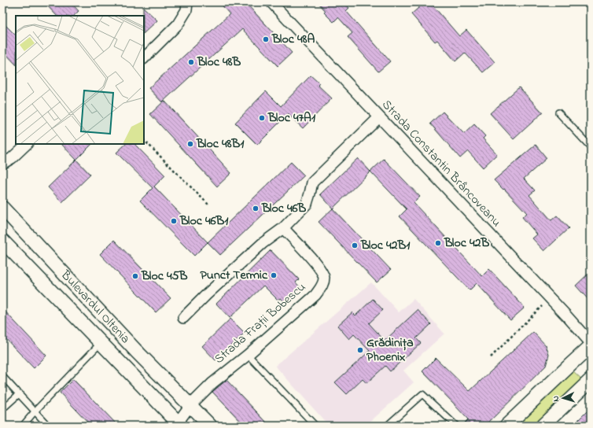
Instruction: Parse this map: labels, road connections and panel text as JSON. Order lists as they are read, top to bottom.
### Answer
{
  "streets": {
    "street": ["Strada Constantin Brâncoveanu", "Bulevardul Oltenia", "Strada Frații Bobescu"]
  },
  "crossings": [
    ["Bulevardul Oltenia", "Strada Frații Bobescu"]
  ],
  "places": [
    "Bloc 48A",
    "Bloc 48B",
    "Bloc 47A1",
    "Bloc 48B1",
    "Bloc 46B",
    "Bloc 46B1",
    "Bloc 42B",
    "Bloc 42B1",
    "Punct Termic",
    "Bloc 45B",
    "Grădinița Phoenix"
  ],
  "north": "left"
}
